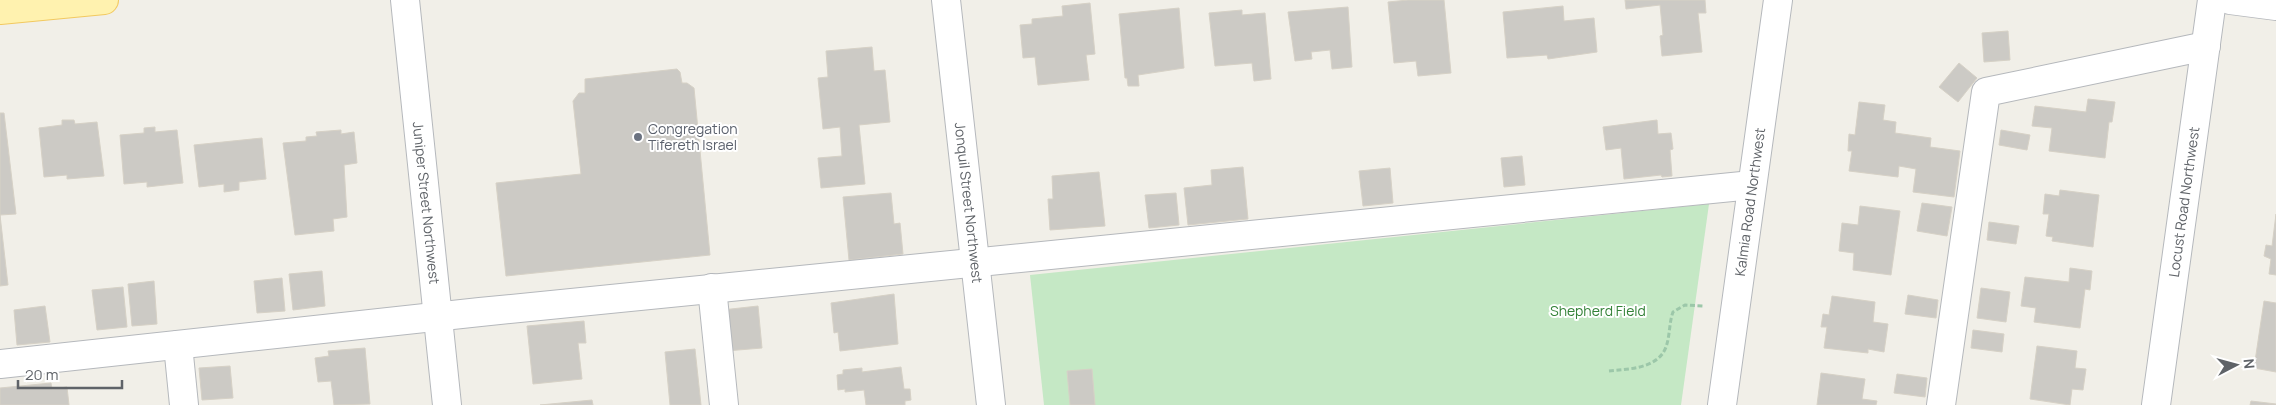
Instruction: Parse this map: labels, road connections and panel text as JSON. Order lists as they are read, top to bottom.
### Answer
{
  "streets": {
    "street": [
      "Jonquil Street Northwest",
      "Juniper Street Northwest",
      "Kalmia Road Northwest",
      "Locust Road Northwest"
    ]
  },
  "parks": ["Shepherd Field"],
  "places": ["Congregation Tifereth Israel"],
  "scale_bar": "20 m",
  "north": "right"
}
